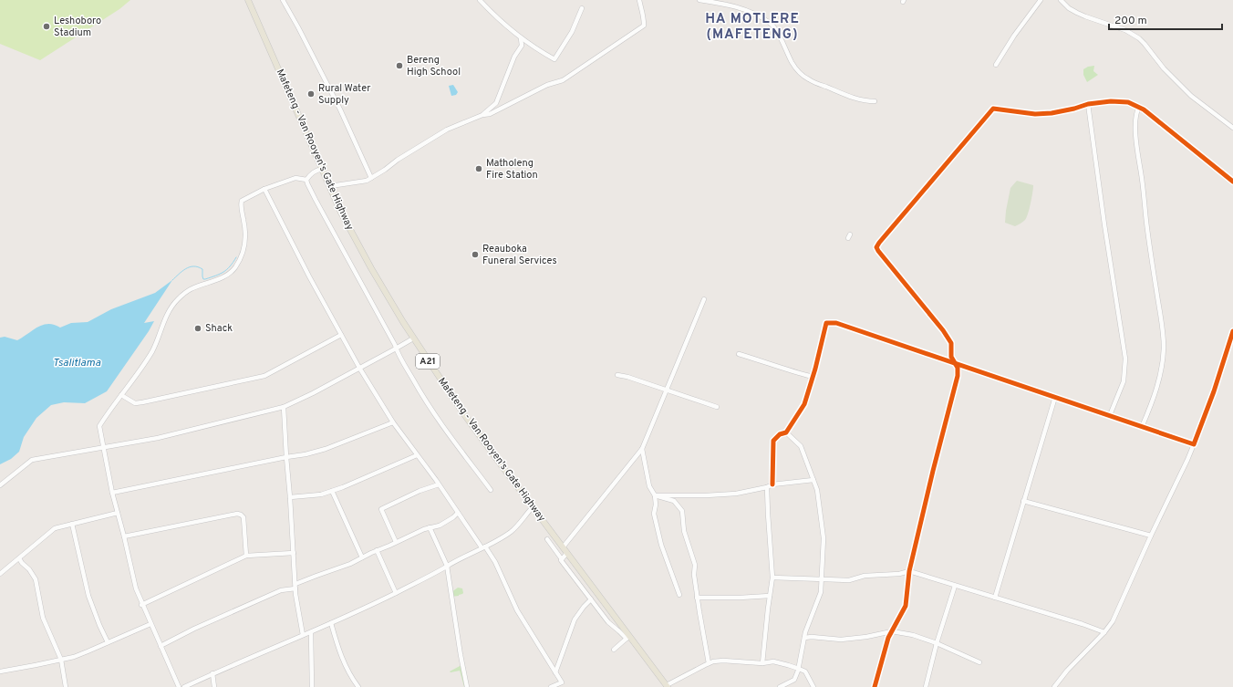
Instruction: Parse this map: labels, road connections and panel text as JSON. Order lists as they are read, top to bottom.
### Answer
{
  "streets": {
    "main road": ["Mafeteng - Van Rooyen's Gate Highway", "A21"]
  },
  "districts": ["HA MOTLERE (MAFETENG)"],
  "water": ["Tsalitlama"],
  "places": [
    "Leshoboro Stadium",
    "Bereng High School",
    "Rural Water Supply",
    "Matholeng Fire Station",
    "Reauboka Funeral Services",
    "Shack"
  ],
  "scale_bar": "200 m"
}
